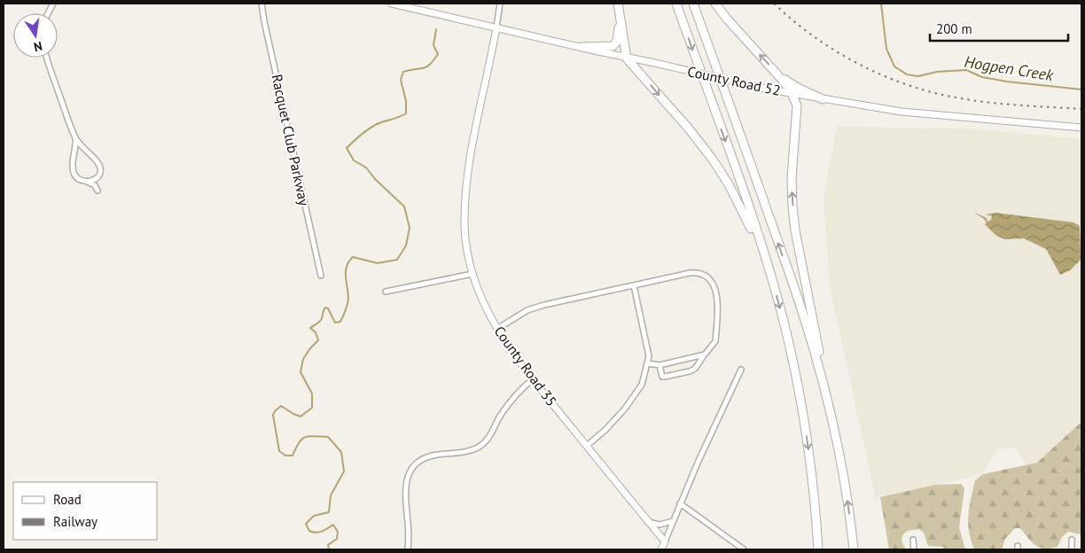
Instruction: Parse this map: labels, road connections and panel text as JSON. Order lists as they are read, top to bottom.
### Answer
{
  "streets": {
    "street": ["County Road 52", "Racquet Club Parkway", "County Road 35"]
  },
  "crossings": [
    ["County Road 52", "County Road 35"]
  ],
  "water": ["Hogpen Creek"],
  "legend": ["Road", "Railway"],
  "scale_bar": "200 m",
  "north": "bottom"
}
